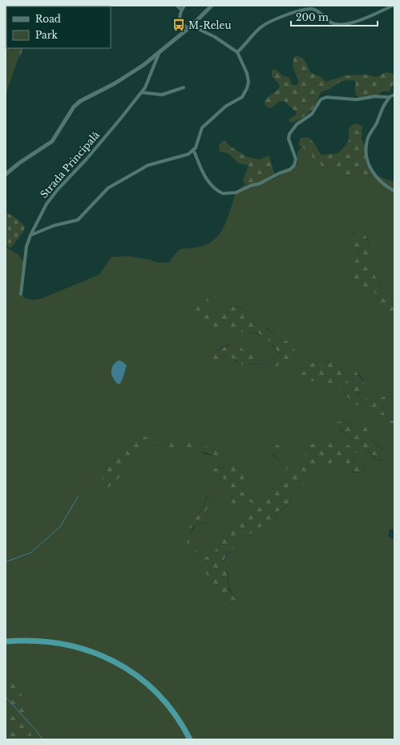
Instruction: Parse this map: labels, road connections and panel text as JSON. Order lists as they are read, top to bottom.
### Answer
{
  "streets": {
    "street": ["Strada Principală"]
  },
  "places": {
    "bus stop": ["M-Releu"]
  },
  "legend": ["Road", "Park"],
  "scale_bar": "200 m"
}
